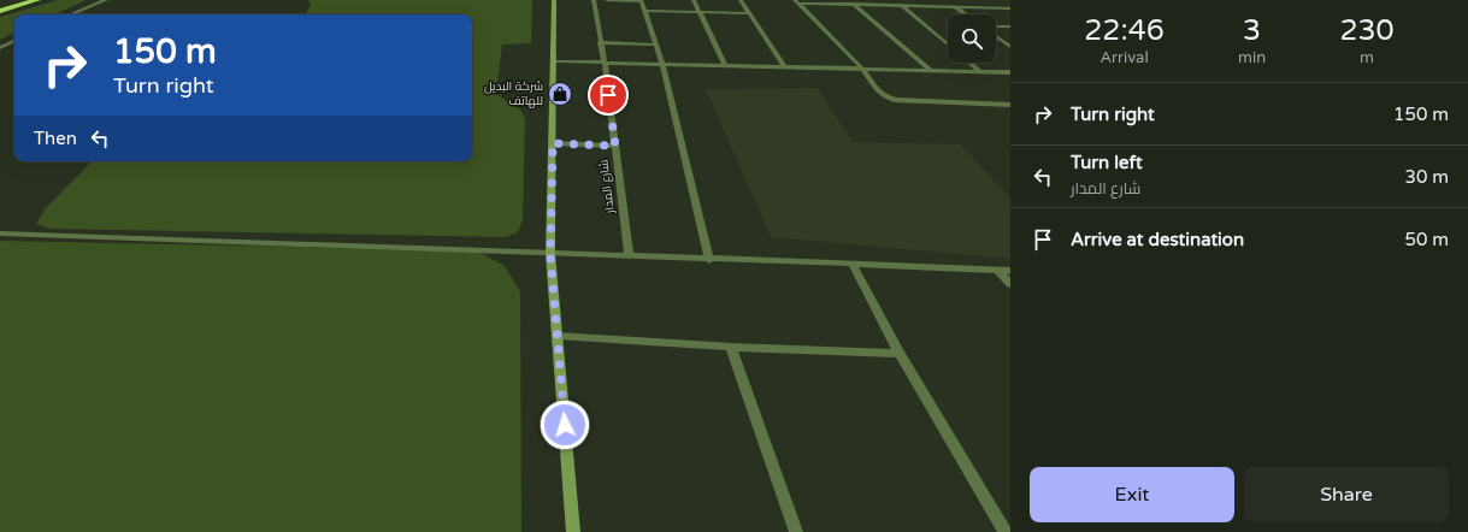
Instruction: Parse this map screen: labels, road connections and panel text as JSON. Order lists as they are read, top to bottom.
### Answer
{
  "streets": {
    "street": ["شارع المدار"]
  },
  "places": {
    "shop": ["شركة البديل للهاتف"]
  },
  "page": {
    "eta": [
      "22:46",
      "Arrival",
      "3",
      "min",
      "230",
      "m"
    ],
    "turn": ["150 m", "Turn right"],
    "list": [
      {
        "name": "Turn right",
        "value": "150 m"
      },
      {
        "name": "Turn left",
        "note": "شارع المدار",
        "value": "30 m"
      },
      {
        "name": "Arrive at destination",
        "value": "50 m"
      }
    ],
    "then": "Then",
    "buttons": ["Exit", "Share"]
  }
}
